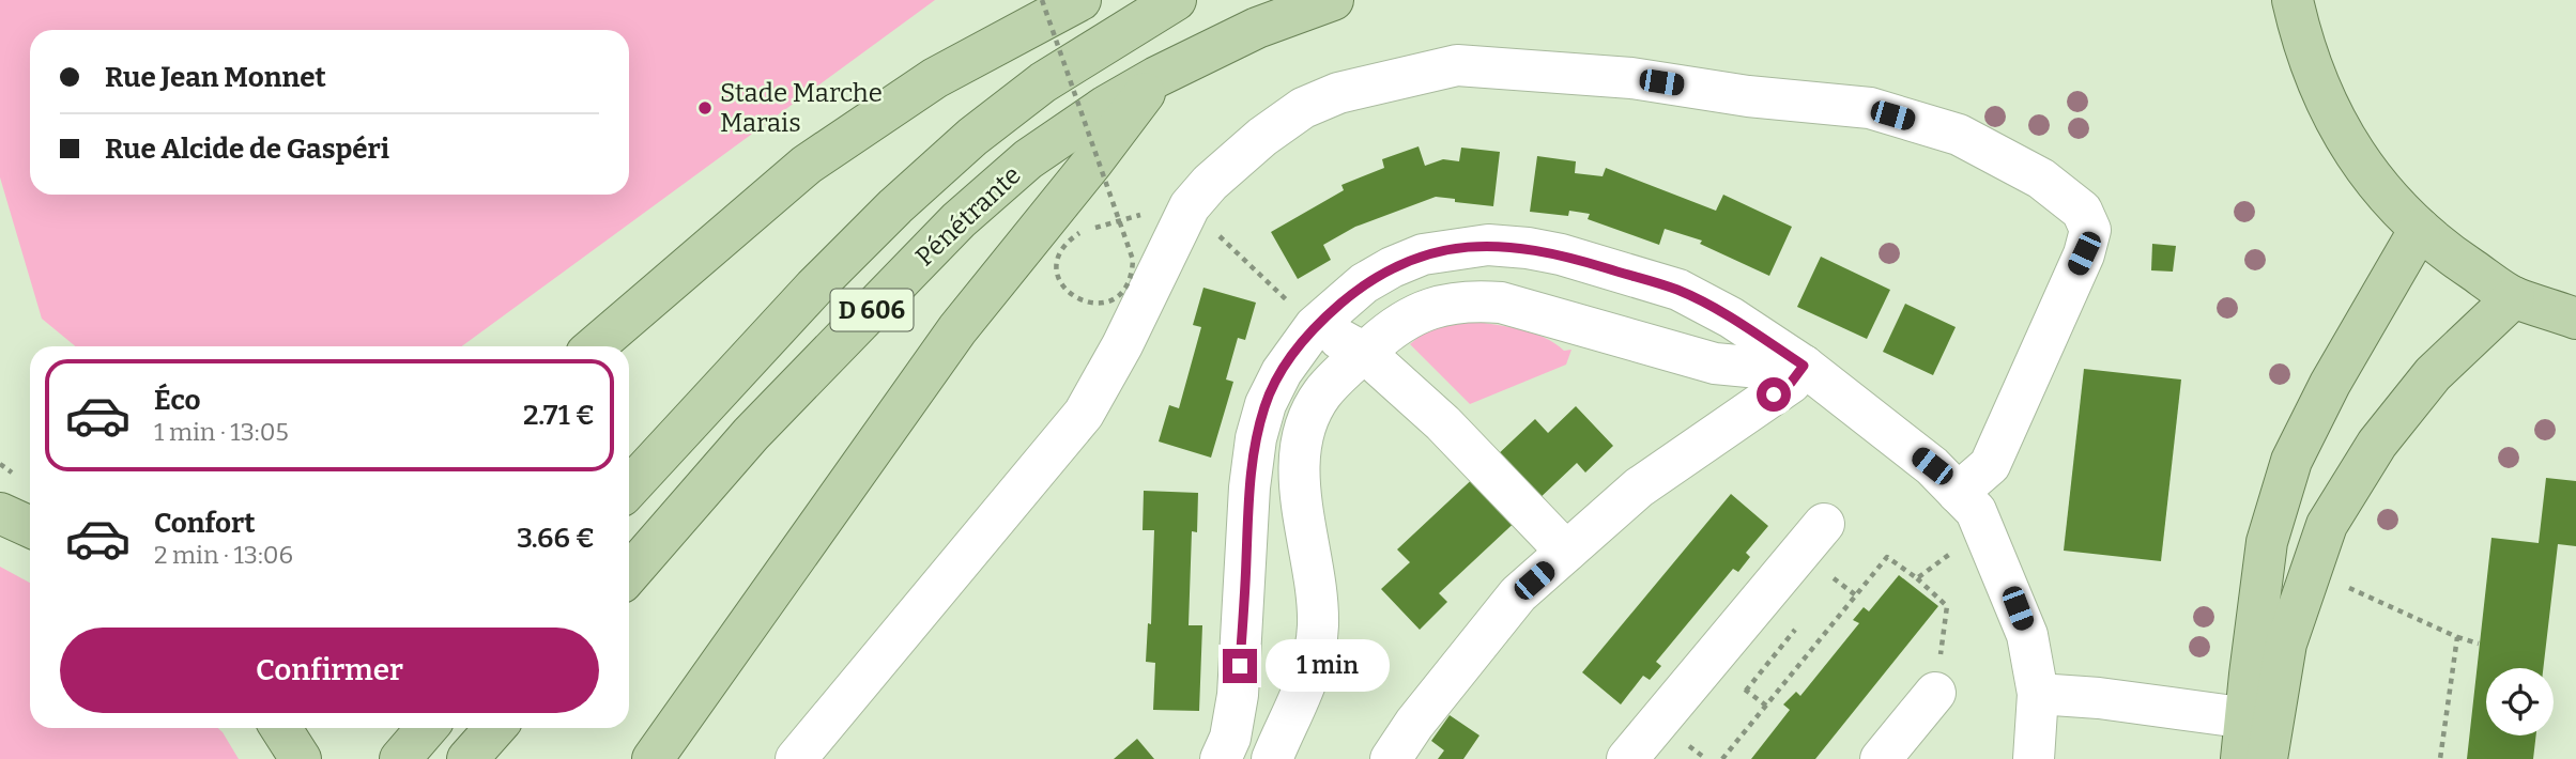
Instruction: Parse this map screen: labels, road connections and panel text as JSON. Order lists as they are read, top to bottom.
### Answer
{
  "streets": {
    "main road": ["Pénétrante", "D 606"]
  },
  "crossings": [
    ["Pénétrante", "D 606"]
  ],
  "places": ["Stade Marche Marais"],
  "page": {
    "banner": ["Rue Jean Monnet", "Rue Alcide de Gaspéri"],
    "list": [
      {
        "name": "Éco",
        "note": "1 min · 13:05",
        "value": "2.71 €"
      },
      {
        "name": "Confort",
        "note": "2 min · 13:06",
        "value": "3.66 €"
      }
    ],
    "buttons": "Confirmer",
    "bubble": "1 min"
  }
}
